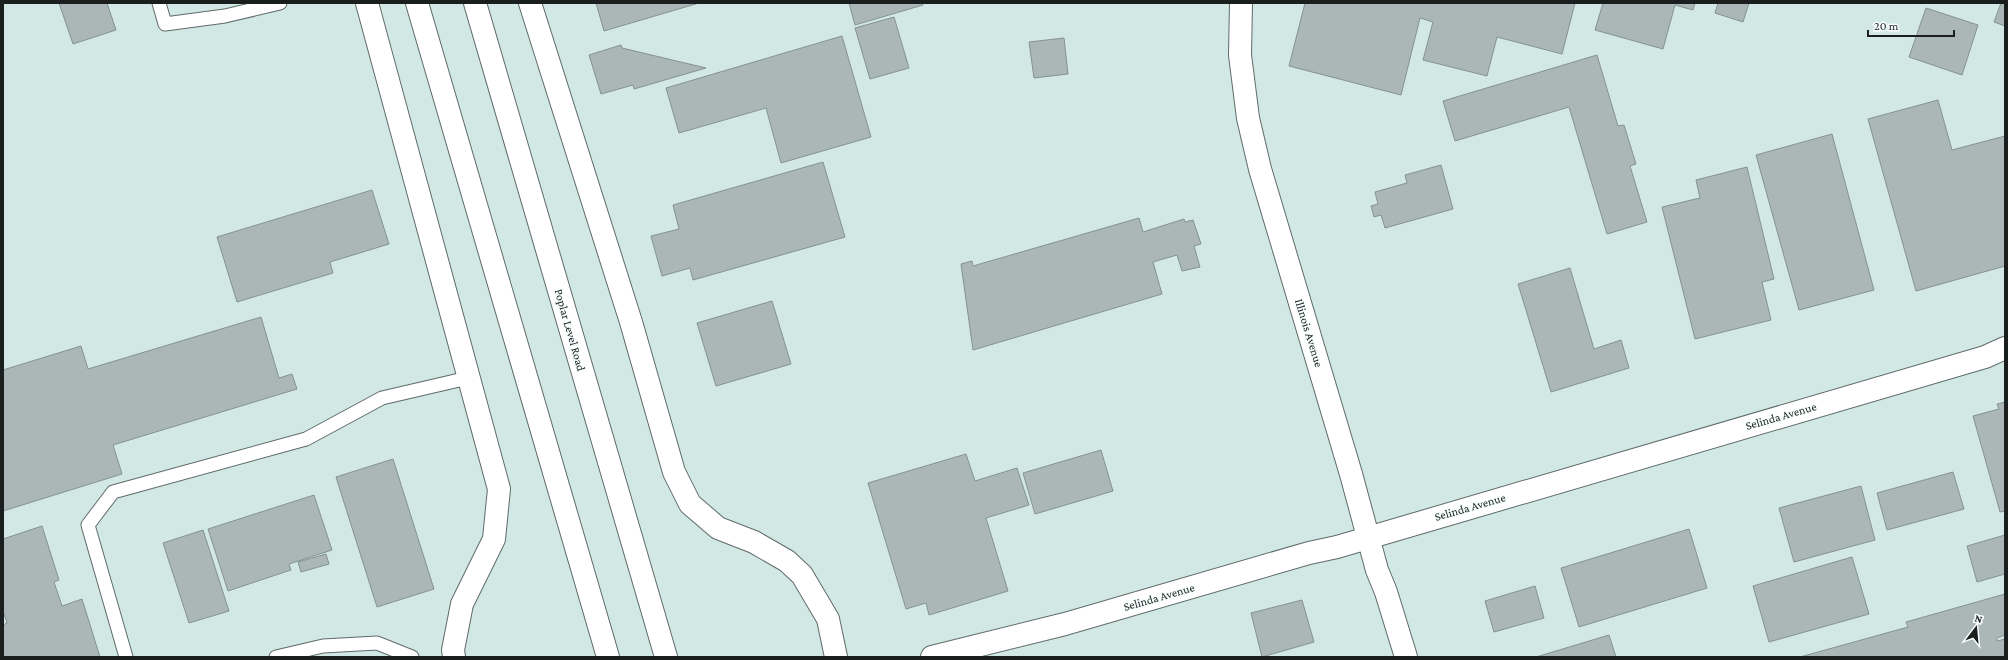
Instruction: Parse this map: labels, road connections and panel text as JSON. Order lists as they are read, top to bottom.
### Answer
{
  "streets": {
    "street": ["Poplar Level Road", "Illinois Avenue", "Selinda Avenue"]
  },
  "crossings": [
    ["Illinois Avenue", "Selinda Avenue"]
  ],
  "scale_bar": "20 m",
  "north": "top"
}
